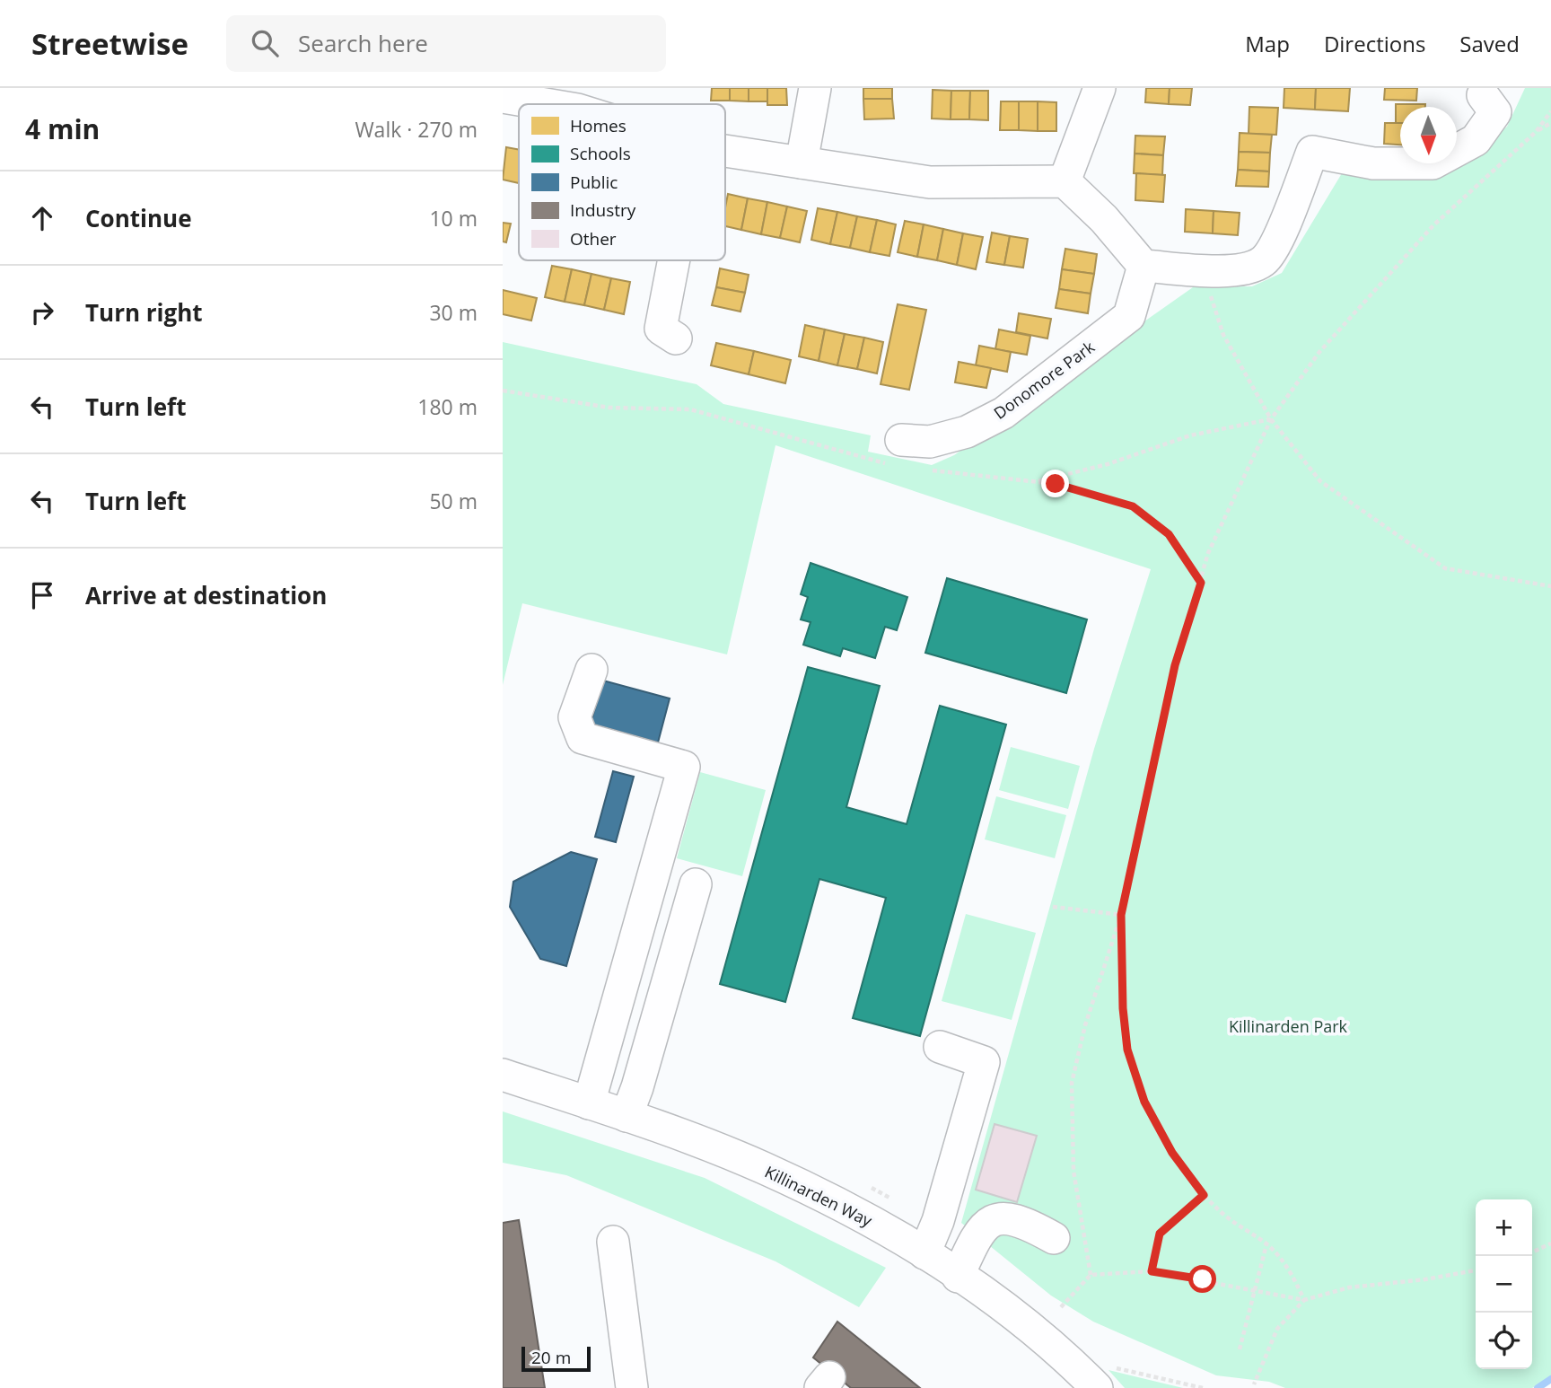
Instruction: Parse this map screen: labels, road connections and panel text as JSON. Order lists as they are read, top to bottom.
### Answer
{
  "streets": {
    "street": ["Donomore Park", "Killinarden Way"]
  },
  "parks": ["Killinarden Park"],
  "legend": [
    "Homes",
    "Schools",
    "Public",
    "Industry",
    "Other"
  ],
  "scale_bar": "20 m",
  "north": "bottom",
  "page": {
    "header": "Streetwise",
    "search": "Search here",
    "nav": ["Map", "Directions", "Saved"],
    "heading": ["4 min", "Walk · 270 m"],
    "list": [
      ["Continue", "10 m"],
      ["Turn right", "30 m"],
      ["Turn left", "180 m"],
      ["Turn left", "50 m"],
      "Arrive at destination"
    ],
    "map_buttons": ["+", "−"],
    "scale": "20 m"
  }
}
